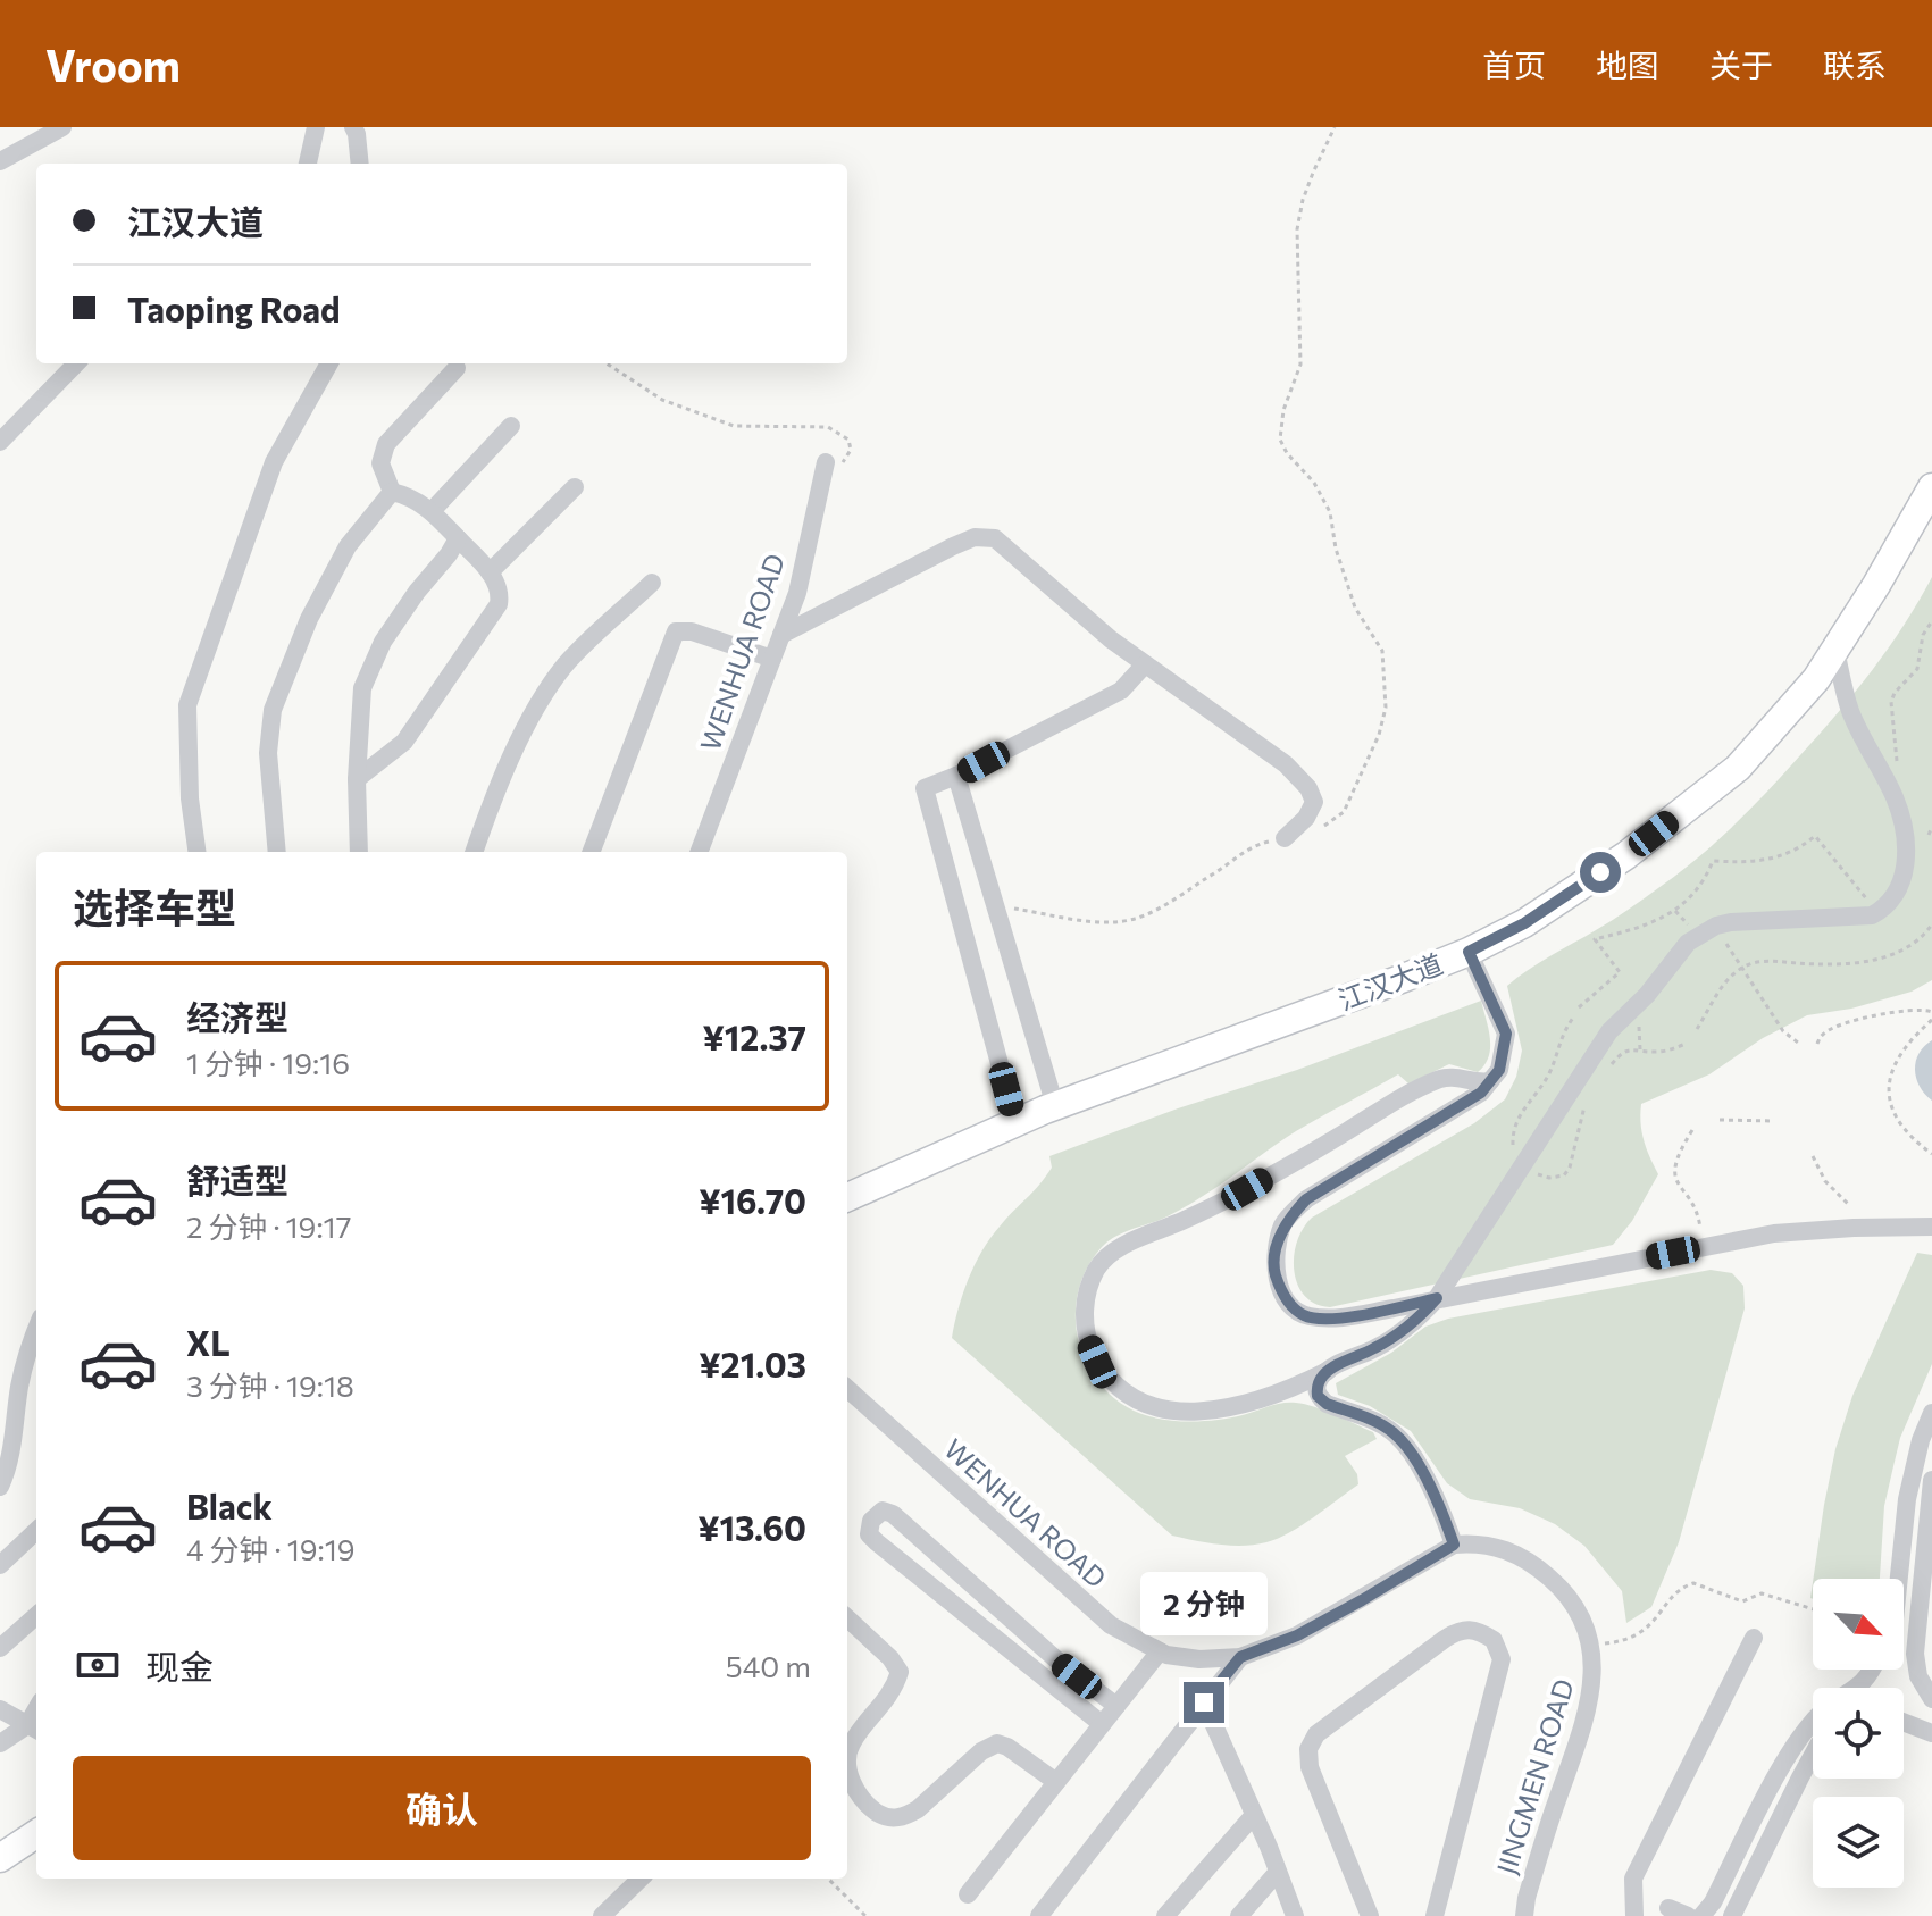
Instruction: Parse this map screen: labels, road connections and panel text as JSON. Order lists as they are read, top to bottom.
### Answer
{
  "streets": {
    "main road": ["江汉大道"],
    "street": ["WENHUA ROAD", "JINGMEN ROAD"]
  },
  "north": "bottom right",
  "page": {
    "header": "Vroom",
    "nav": [
      "首页",
      "地图",
      "关于",
      "联系"
    ],
    "banner": ["江汉大道", "Taoping Road"],
    "heading": "选择车型",
    "list": [
      {
        "name": "经济型",
        "note": "1 分钟 · 19:16",
        "value": "¥12.37"
      },
      {
        "name": "舒适型",
        "note": "2 分钟 · 19:17",
        "value": "¥16.70"
      },
      {
        "name": "XL",
        "note": "3 分钟 · 19:18",
        "value": "¥21.03"
      },
      {
        "name": "Black",
        "note": "4 分钟 · 19:19",
        "value": "¥13.60"
      }
    ],
    "bubble": "2 分钟",
    "pay": ["现金", "540 m"],
    "buttons": "确认"
  }
}
